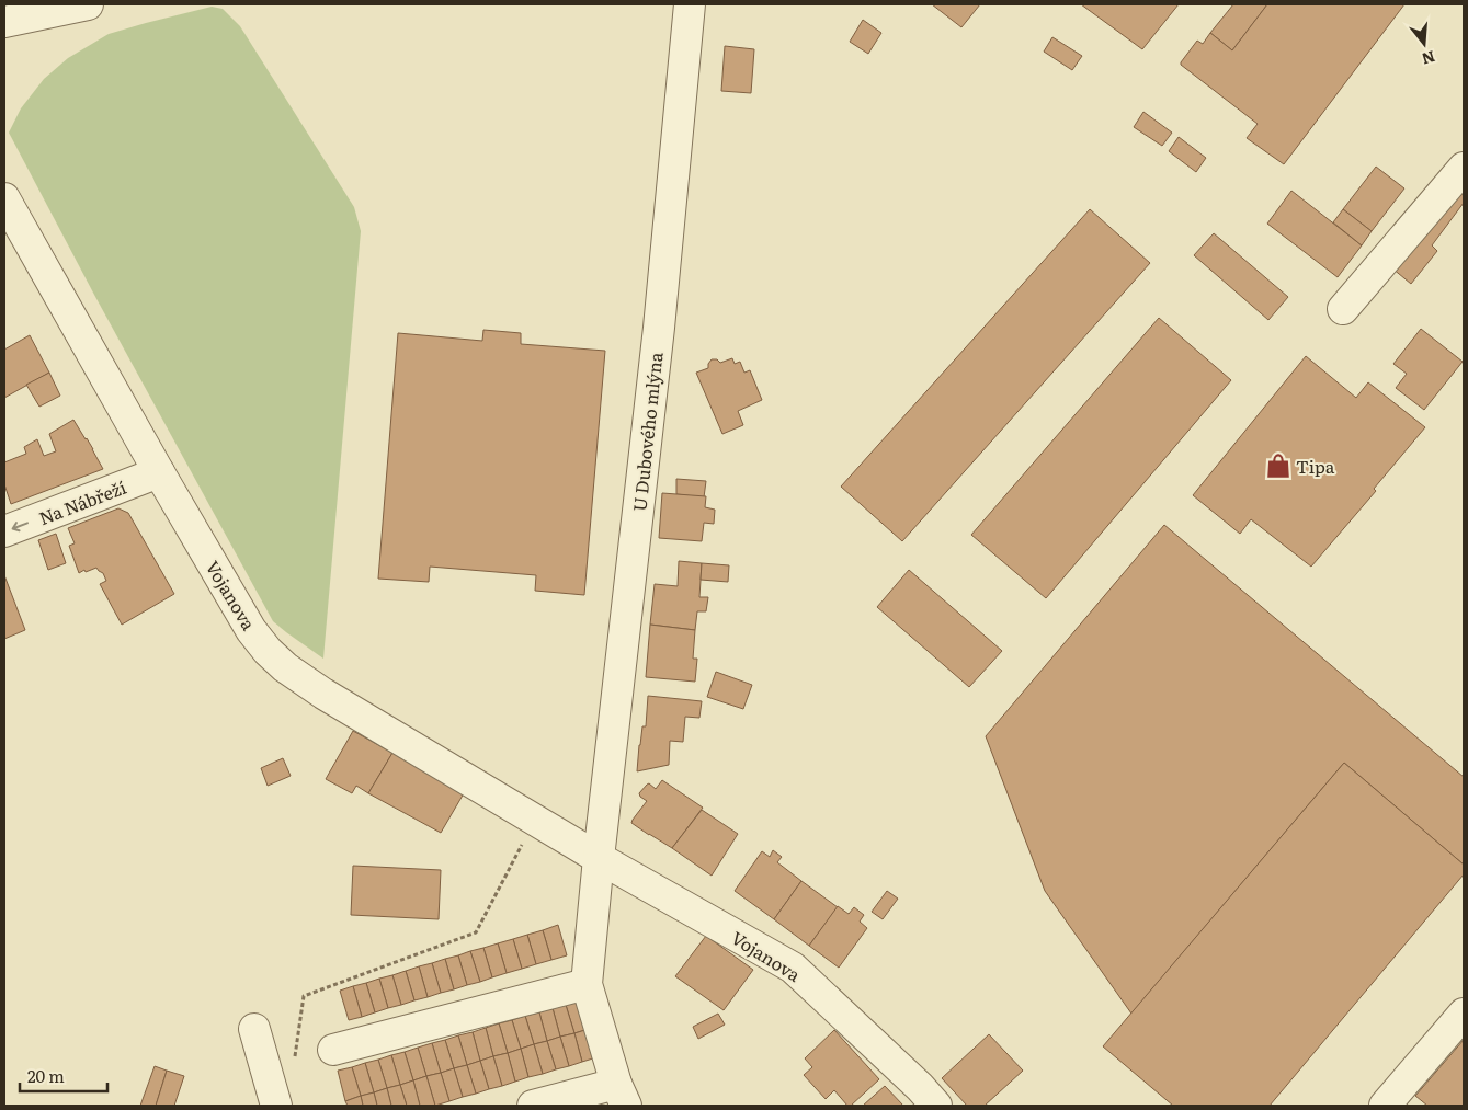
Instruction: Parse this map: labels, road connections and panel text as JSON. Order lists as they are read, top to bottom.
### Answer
{
  "streets": {
    "street": ["U Dubového mlýna", "Na Nábřeží", "Vojanova"]
  },
  "crossings": [
    ["U Dubového mlýna", "Vojanova"],
    ["Na Nábřeží", "Vojanova"]
  ],
  "one_way": ["Na Nábřeží"],
  "places": {
    "shop": ["Tipa"]
  },
  "scale_bar": "20 m",
  "north": "bottom"
}
